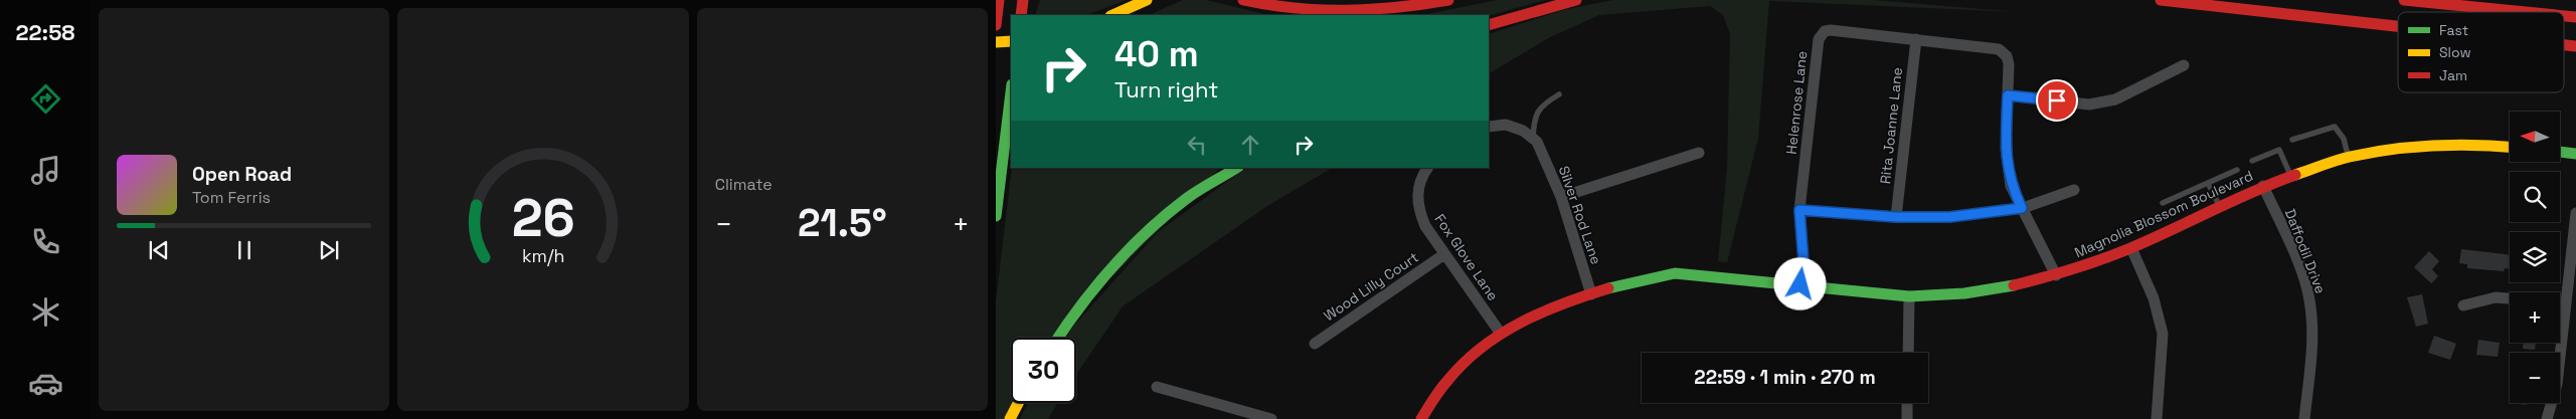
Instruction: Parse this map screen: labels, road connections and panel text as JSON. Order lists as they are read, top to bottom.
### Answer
{
  "streets": {
    "main road": ["Magnolia Blossom Boulevard"],
    "street": [
      "Helenrose Lane",
      "Rita Joanne Lane",
      "Silver Rod Lane",
      "Daffodil Drive",
      "Fox Glove Lane",
      "Wood Lilly Court"
    ]
  },
  "crossings": [
    ["Helenrose Lane", "Rita Joanne Lane"],
    ["Helenrose Lane", "Magnolia Blossom Boulevard"],
    ["Magnolia Blossom Boulevard", "Silver Rod Lane"],
    ["Magnolia Blossom Boulevard", "Daffodil Drive"],
    ["Magnolia Blossom Boulevard", "Fox Glove Lane"],
    ["Fox Glove Lane", "Wood Lilly Court"]
  ],
  "legend": ["Fast", "Slow", "Jam"],
  "north": "left",
  "page": {
    "tabs": "22:58",
    "tile": "Climate",
    "turn": ["40 m", "Turn right"],
    "map_buttons": ["+", "−"],
    "song": ["Open Road", "Tom Ferris"],
    "heat": ["−", "21.5°", "+"],
    "limit": "30",
    "trip": "22:59 · 1 min · 270 m",
    "gauge": ["26", "km/h"]
  }
}
